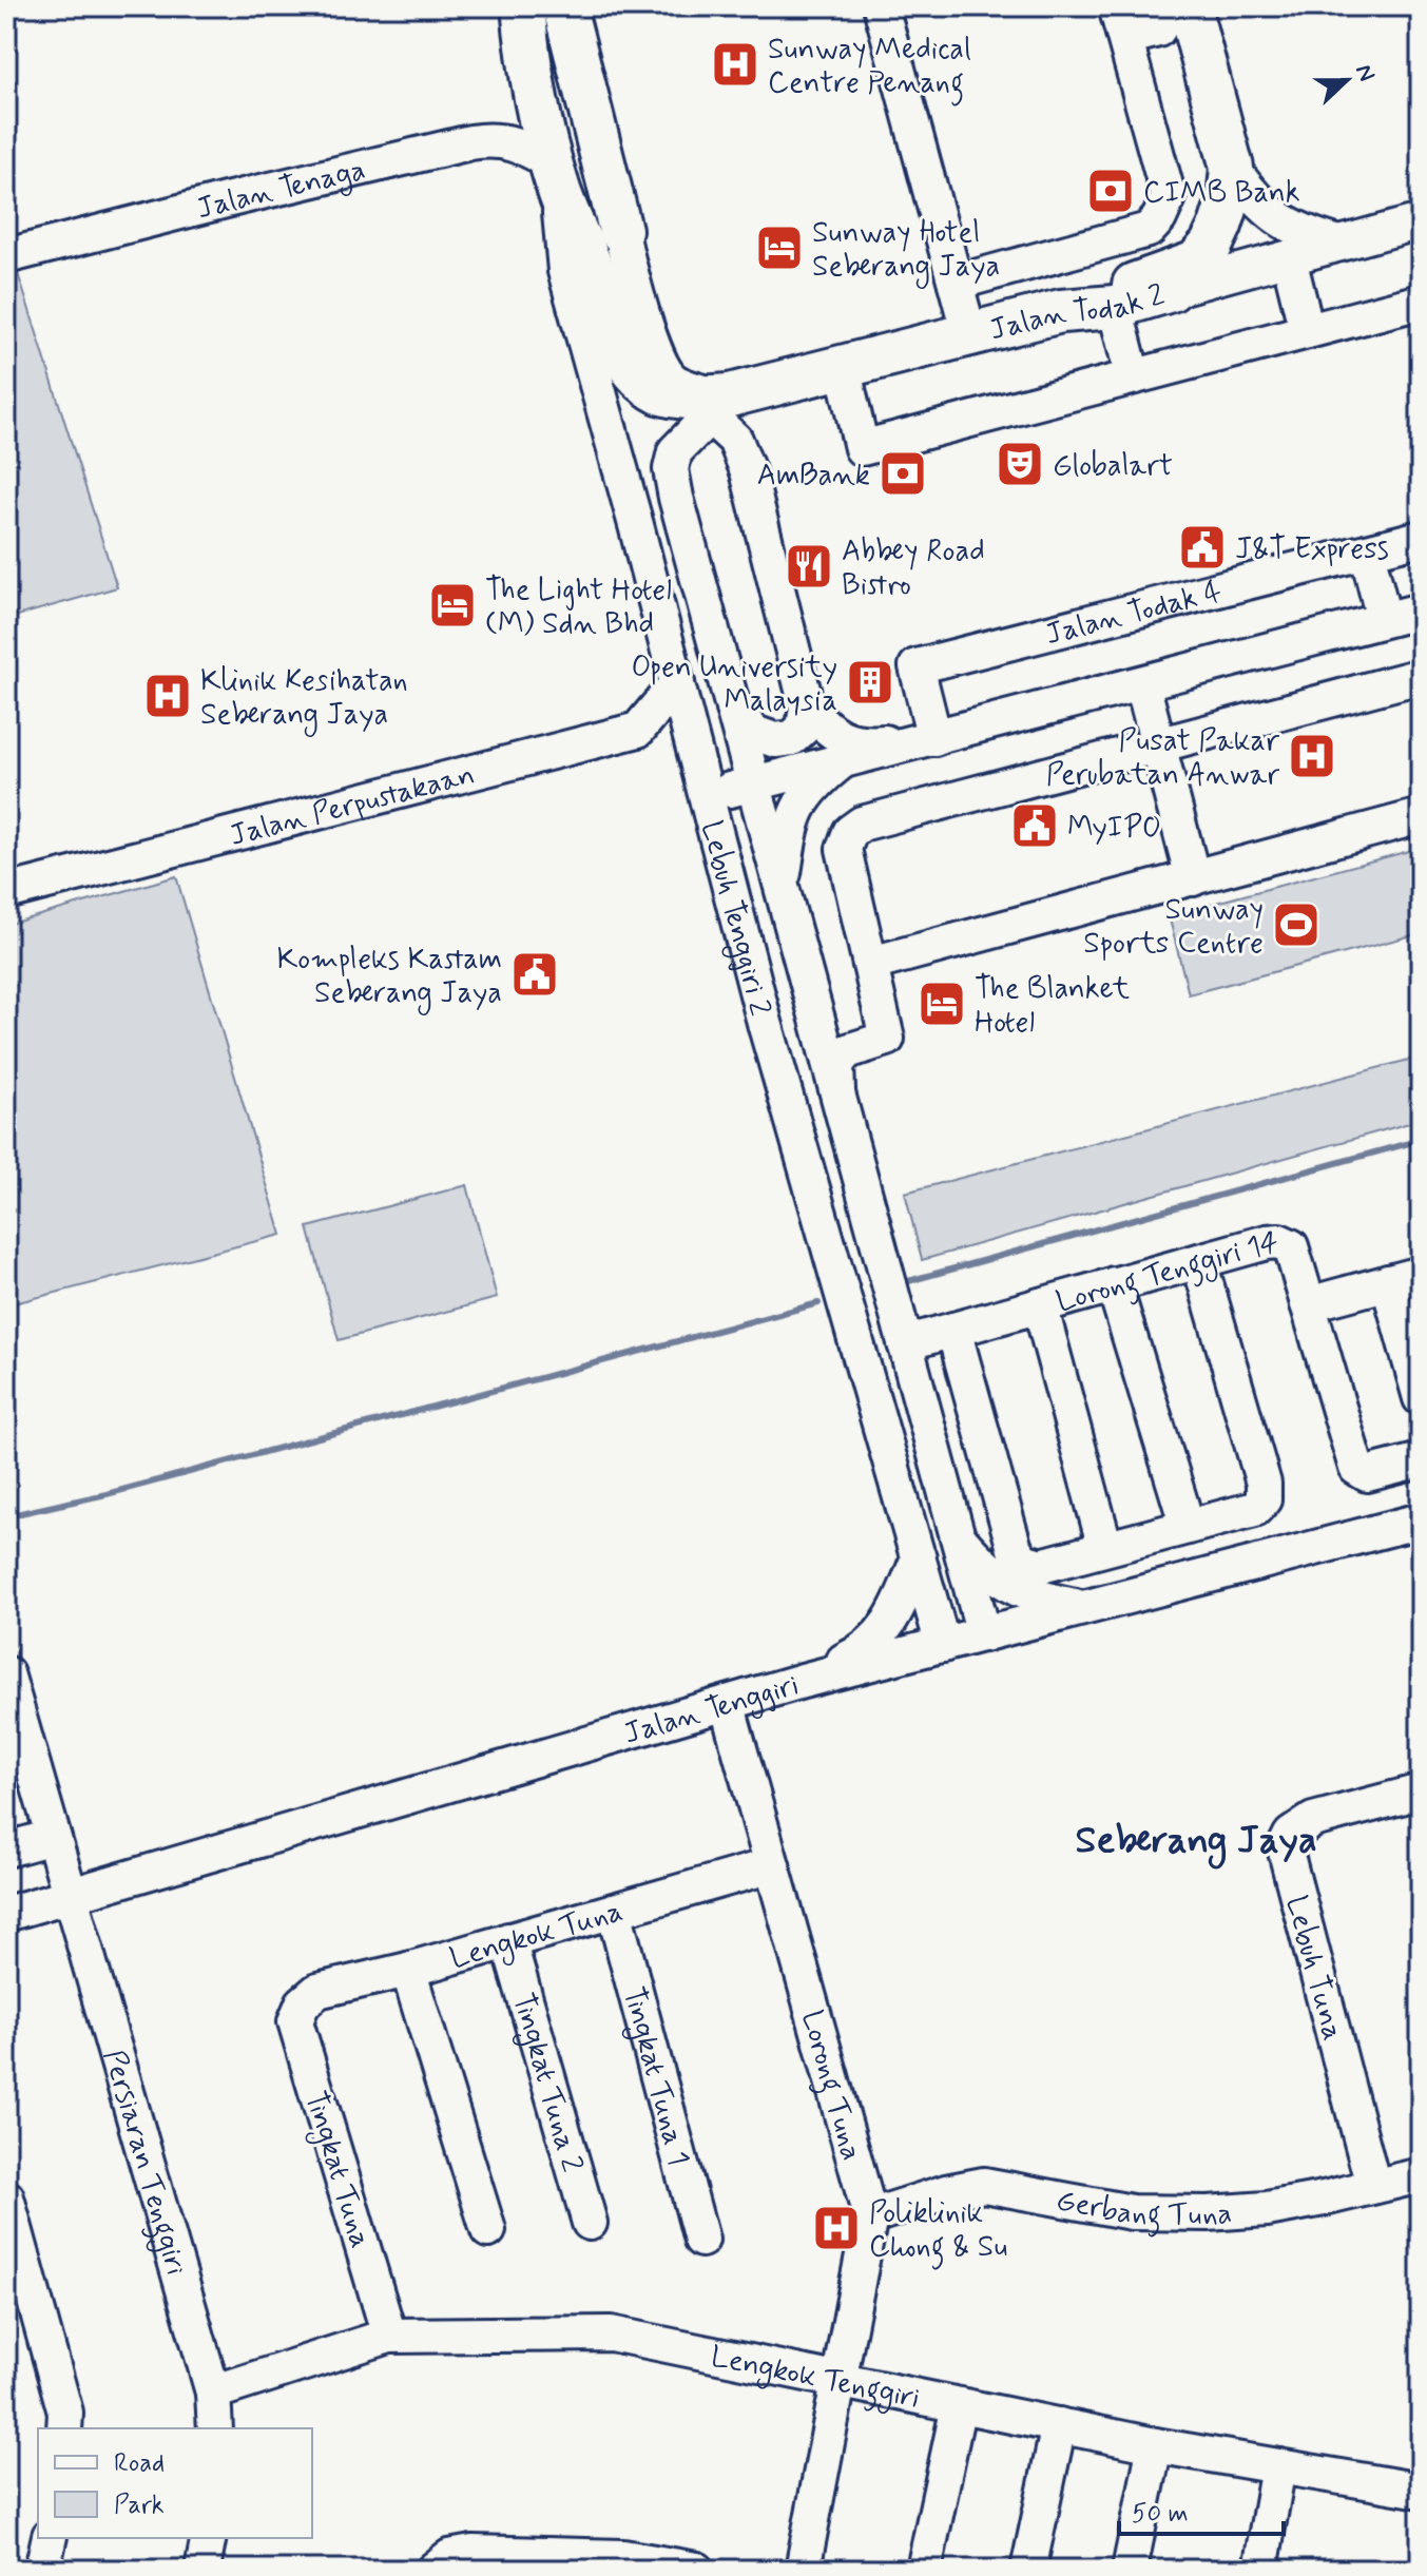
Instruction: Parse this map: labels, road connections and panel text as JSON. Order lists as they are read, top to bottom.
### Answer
{
  "streets": {
    "main road": ["Jalan Todak 2", "Lebuh Tenggiri 2"],
    "street": [
      "Jalan Tenaga",
      "Jalan Todak 4",
      "Jalan Perpustakaan",
      "Lorong Tenggiri 14",
      "Jalan Tenggiri",
      "Lengkok Tuna",
      "Lebuh Tuna",
      "Tingkat Tuna 1",
      "Tingkat Tuna 2",
      "Lorong Tuna",
      "Persiaran Tenggiri",
      "Tingkat Tuna",
      "Gerbang Tuna",
      "Lengkok Tenggiri"
    ]
  },
  "crossings": [
    ["Jalan Tenaga", "Lebuh Tenggiri 2"],
    ["Jalan Todak 2", "Lebuh Tenggiri 2"],
    ["Lebuh Tenggiri 2", "Lorong Tenggiri 14"],
    ["Lebuh Tenggiri 2", "Jalan Tenggiri"],
    ["Jalan Tenggiri", "Lorong Tuna"],
    ["Jalan Tenggiri", "Persiaran Tenggiri"],
    ["Lengkok Tuna", "Tingkat Tuna 1"],
    ["Lengkok Tuna", "Tingkat Tuna 2"],
    ["Lengkok Tuna", "Lorong Tuna"],
    ["Lengkok Tuna", "Tingkat Tuna"],
    ["Lebuh Tuna", "Gerbang Tuna"],
    ["Lorong Tuna", "Gerbang Tuna"],
    ["Lorong Tuna", "Lengkok Tenggiri"],
    ["Persiaran Tenggiri", "Lengkok Tenggiri"],
    ["Tingkat Tuna", "Lengkok Tenggiri"]
  ],
  "districts": ["Seberang Jaya"],
  "places": {
    "hospital": [
      "Sunway Medical Centre Penang",
      "Klinik Kesihatan Seberang Jaya",
      "Pusat Pakar Perubatan Anwar",
      "Poliklinik Chong & Su"
    ],
    "bank": ["CIMB Bank", "AmBank"],
    "hotel": ["Sunway Hotel Seberang Jaya", "The Light Hotel (M) Sdn Bhd", "The Blanket Hotel"],
    "theatre": ["Globalart"],
    "public building": ["J&T Express", "MyIPO", "Kompleks Kastam Seberang Jaya"],
    "restaurant": ["Abbey Road Bistro"],
    "building": ["Open University Malaysia"],
    "sports": ["Sunway Sports Centre"]
  },
  "legend": ["Road", "Park"],
  "scale_bar": "50 m",
  "north": "right"
}
